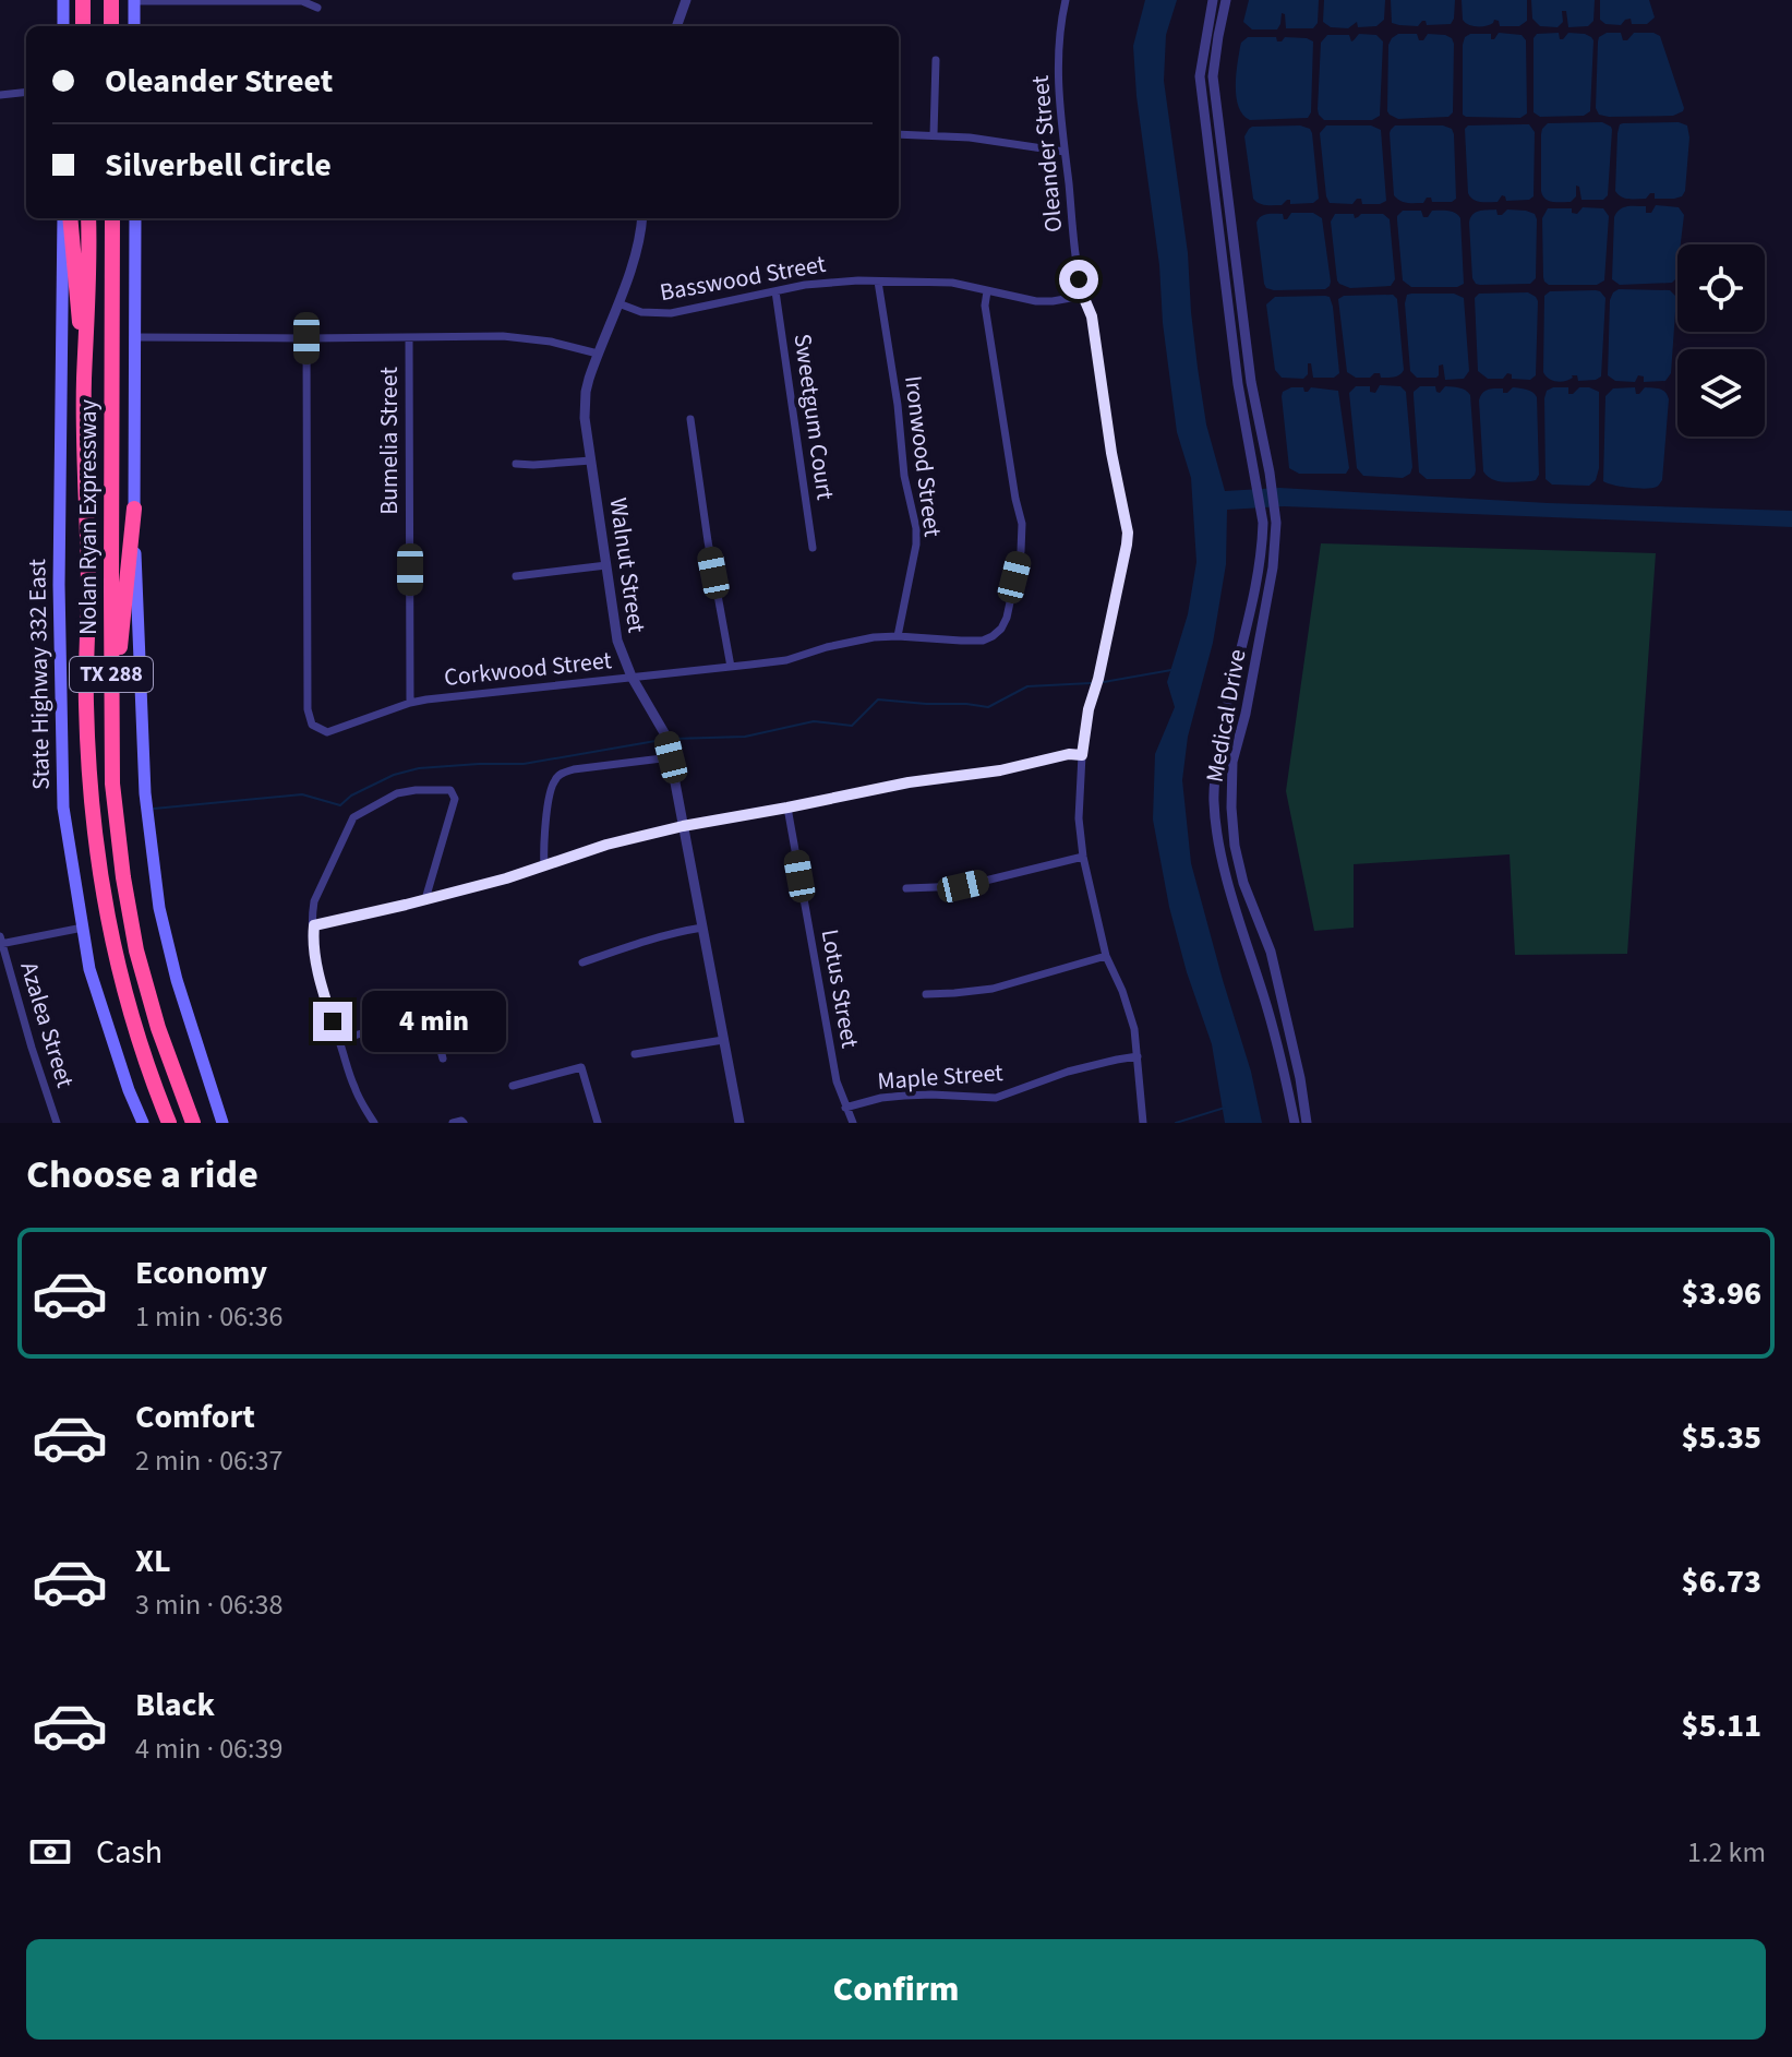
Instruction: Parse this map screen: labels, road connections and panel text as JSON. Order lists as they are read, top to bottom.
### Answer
{
  "streets": {
    "highway": ["Nolan Ryan Expressway", "TX 288"],
    "main road": ["State Highway 332 East"],
    "street": [
      "Oleander Street",
      "Basswood Street",
      "Sweetgum Court",
      "Bumelia Street",
      "Ironwood Street",
      "Walnut Street",
      "Corkwood Street",
      "Medical Drive",
      "Lotus Street",
      "Azalea Street",
      "Maple Street"
    ]
  },
  "crossings": [
    ["Oleander Street", "Basswood Street"],
    ["Oleander Street", "Maple Street"],
    ["Basswood Street", "Sweetgum Court"],
    ["Basswood Street", "Ironwood Street"],
    ["Basswood Street", "Walnut Street"],
    ["Basswood Street", "Corkwood Street"],
    ["Bumelia Street", "Corkwood Street"],
    ["Ironwood Street", "Corkwood Street"],
    ["Walnut Street", "Corkwood Street"],
    ["Lotus Street", "Maple Street"]
  ],
  "page": {
    "banner": ["Oleander Street", "Silverbell Circle"],
    "bubble": "4 min",
    "heading": "Choose a ride",
    "list": [
      {
        "name": "Economy",
        "note": "1 min · 06:36",
        "value": "$3.96"
      },
      {
        "name": "Comfort",
        "note": "2 min · 06:37",
        "value": "$5.35"
      },
      {
        "name": "XL",
        "note": "3 min · 06:38",
        "value": "$6.73"
      },
      {
        "name": "Black",
        "note": "4 min · 06:39",
        "value": "$5.11"
      }
    ],
    "pay": ["Cash", "1.2 km"],
    "buttons": "Confirm"
  }
}
